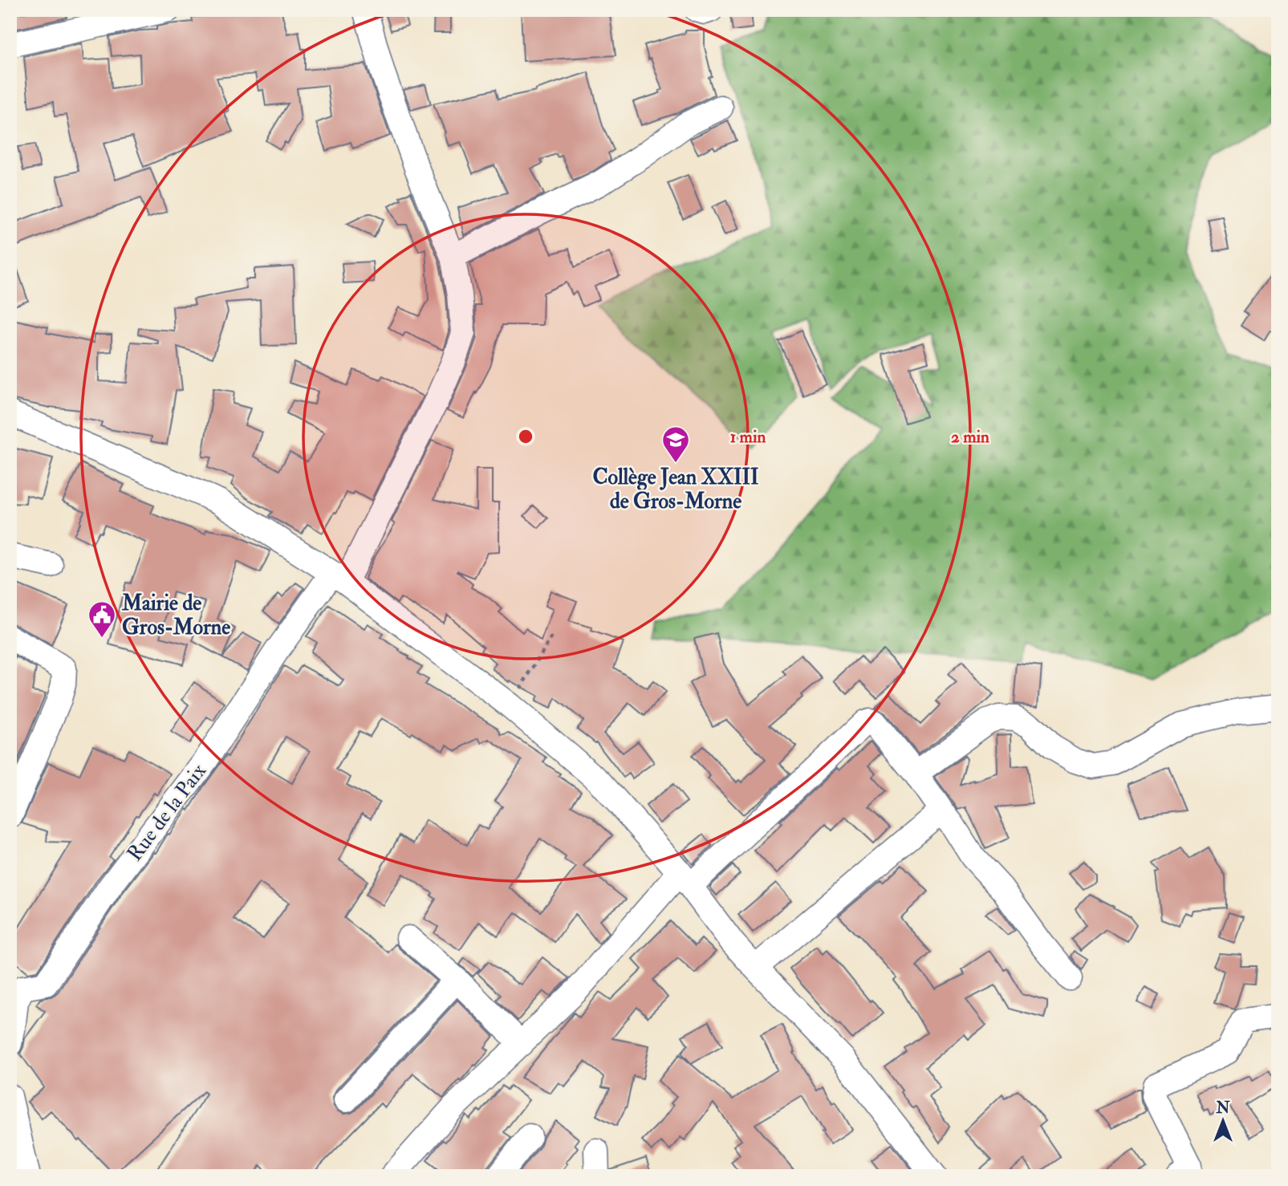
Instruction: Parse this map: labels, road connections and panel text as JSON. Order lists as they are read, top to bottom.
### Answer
{
  "streets": {
    "street": ["Rue de la Paix"]
  },
  "places": {
    "school or university": ["Collège Jean XXIII de Gros-Morne"],
    "public building": ["Mairie de Gros-Morne"]
  },
  "north": "top",
  "rings": ["1 min", "2 min"]
}
